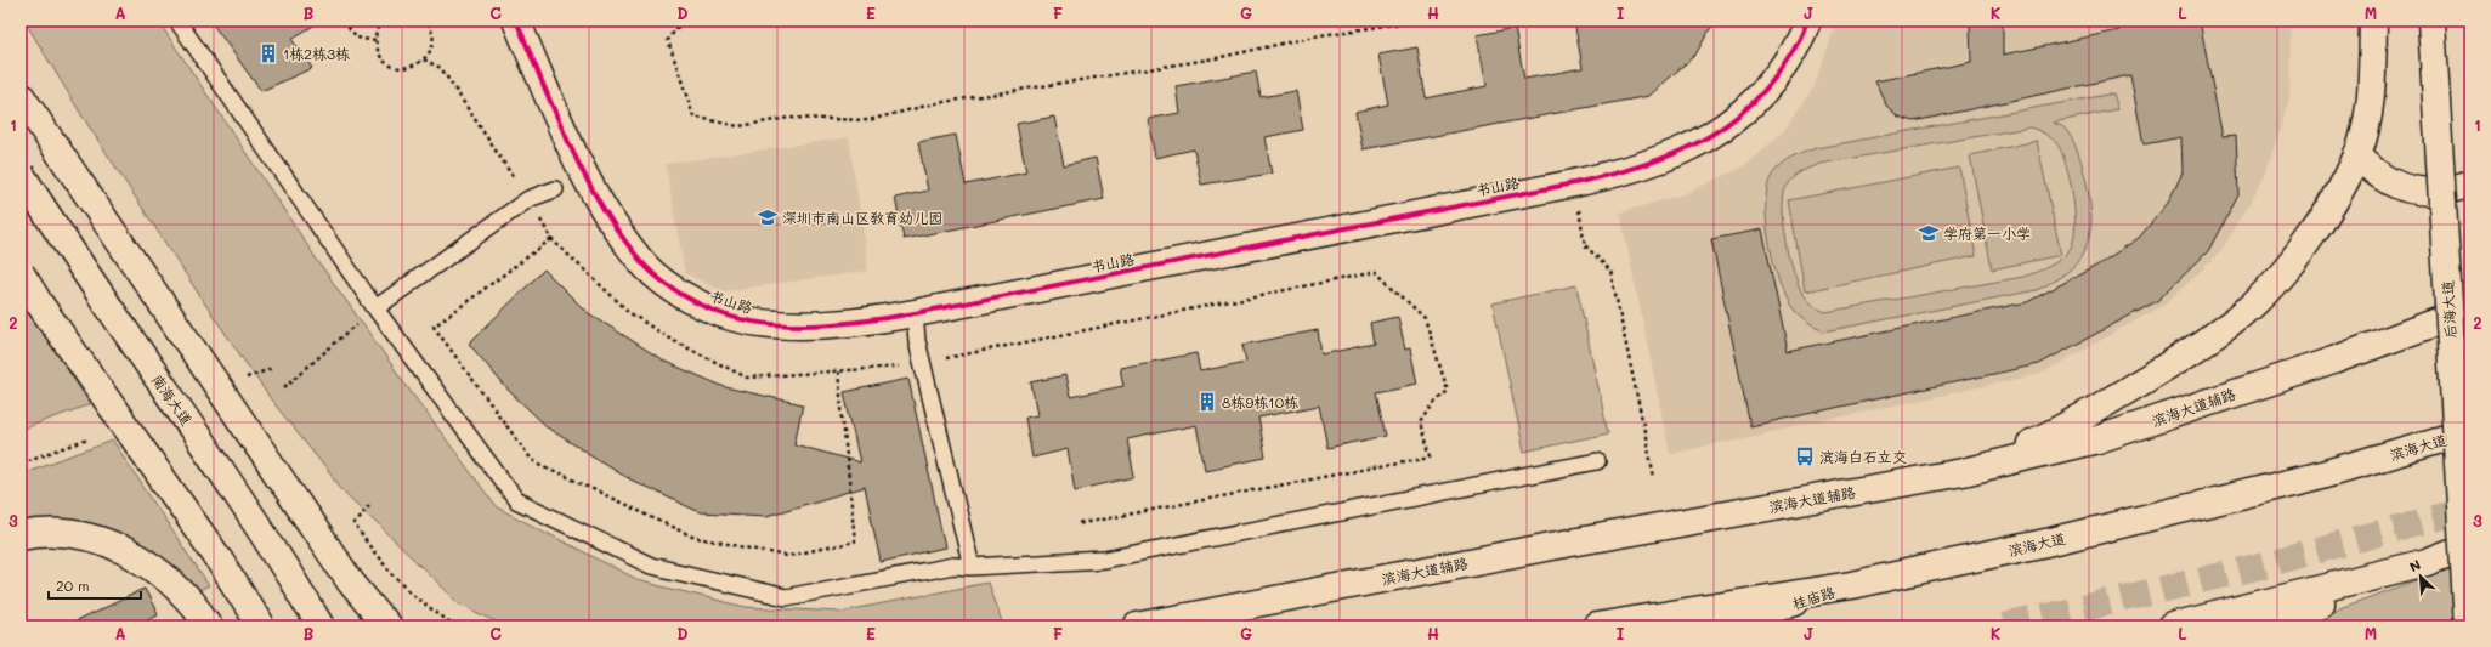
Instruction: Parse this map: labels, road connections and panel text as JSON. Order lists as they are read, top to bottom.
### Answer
{
  "streets": {
    "main road": [
      "书山路",
      "后海大道",
      "南海大道",
      "滨海大道辅路",
      "滨海大道",
      "桂庙路"
    ]
  },
  "crossings": [
    ["滨海大道", "桂庙路"]
  ],
  "places": {
    "building": ["1栋2栋3栋", "8栋9栋10栋"],
    "school or university": ["深圳市南山区教育幼儿园", "学府第一小学"],
    "bus stop": ["滨海白石立交"]
  },
  "scale_bar": "20 m",
  "north": "top left",
  "grid": {
    "columns": [
      "A",
      "B",
      "C",
      "D",
      "E",
      "F",
      "G",
      "H",
      "I",
      "J",
      "K",
      "L",
      "M"
    ],
    "rows": ["1", "2", "3"]
  }
}
